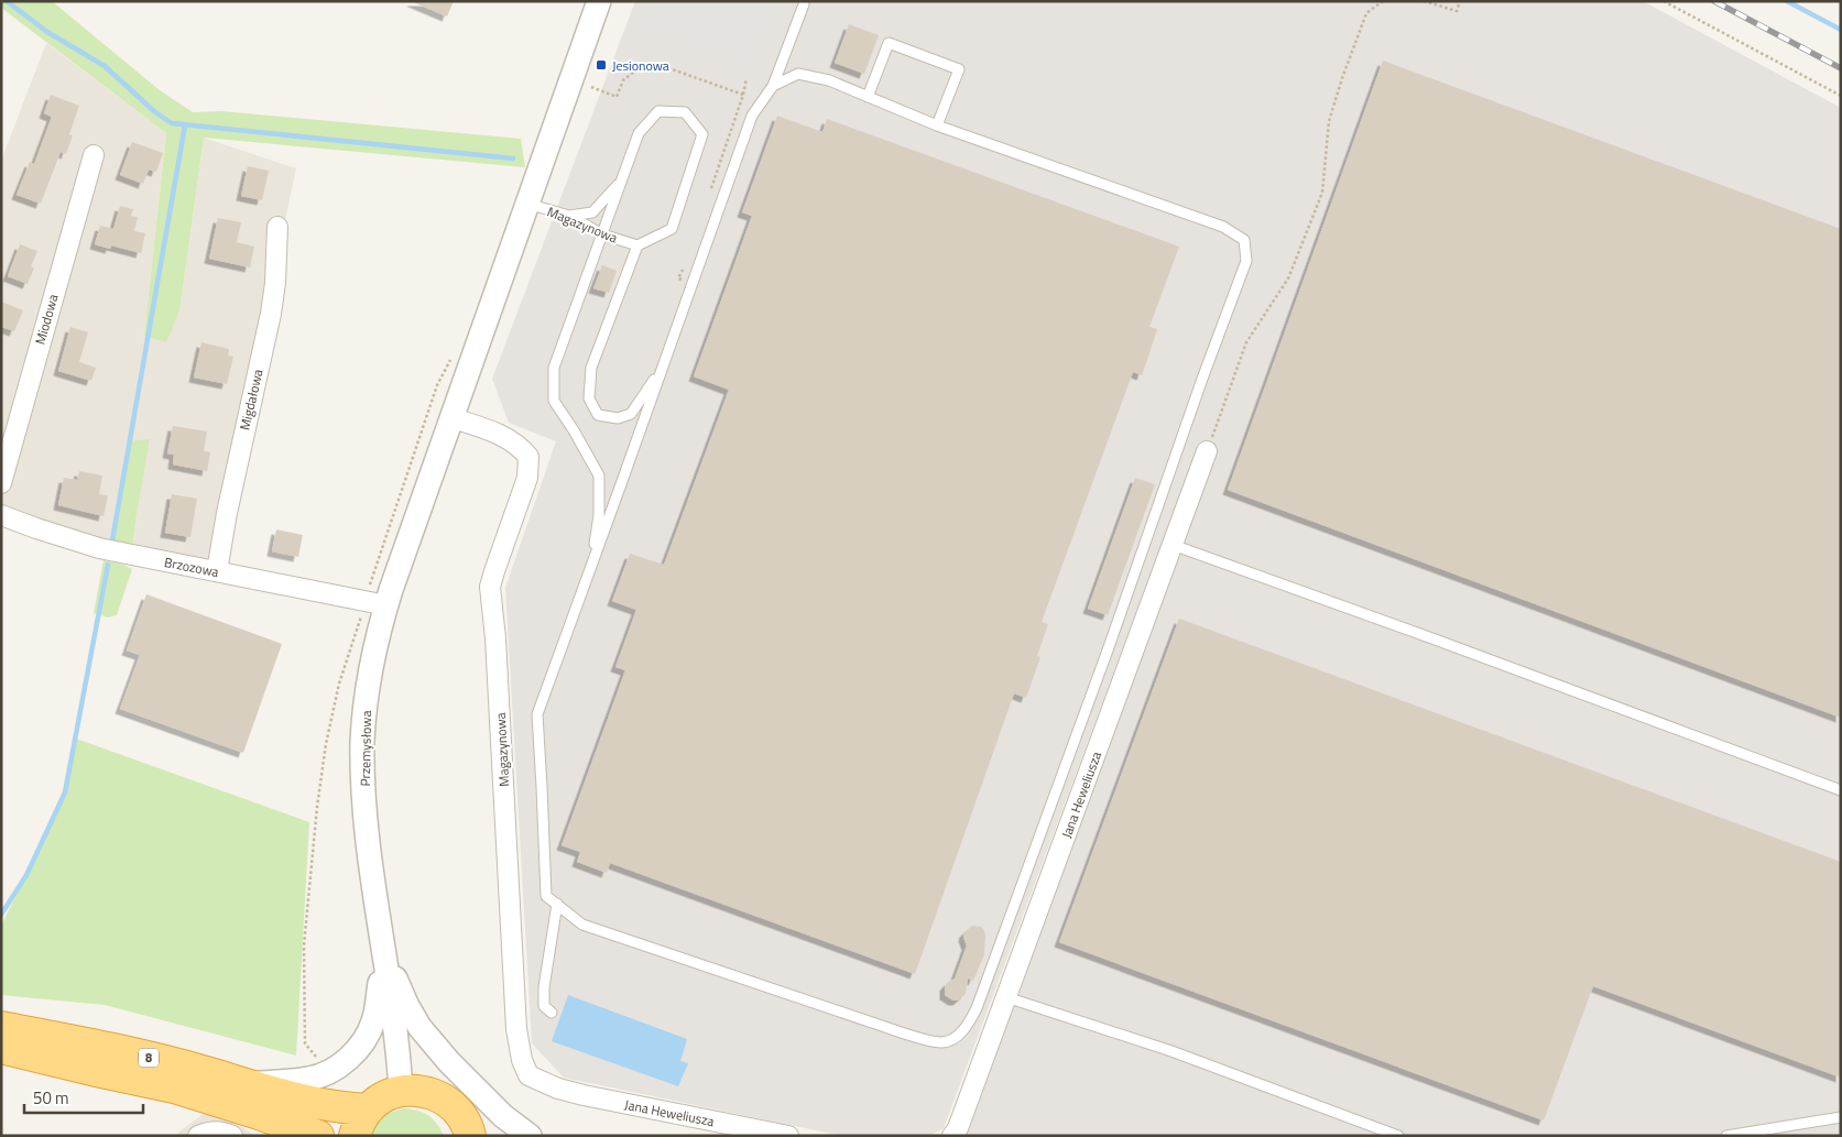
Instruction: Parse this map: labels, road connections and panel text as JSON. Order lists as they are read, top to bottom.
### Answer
{
  "streets": {
    "highway": ["8"],
    "street": [
      "Magazynowa",
      "Miodowa",
      "Migdałowa",
      "Brzozowa",
      "Przemysłowa",
      "Jana Heweliusza"
    ]
  },
  "crossings": [
    ["Magazynowa", "Przemysłowa"],
    ["Magazynowa", "Jana Heweliusza"],
    ["Migdałowa", "Brzozowa"],
    ["Brzozowa", "Przemysłowa"]
  ],
  "places": {
    "transit": ["Jesionowa"]
  },
  "scale_bar": "50 m"
}
